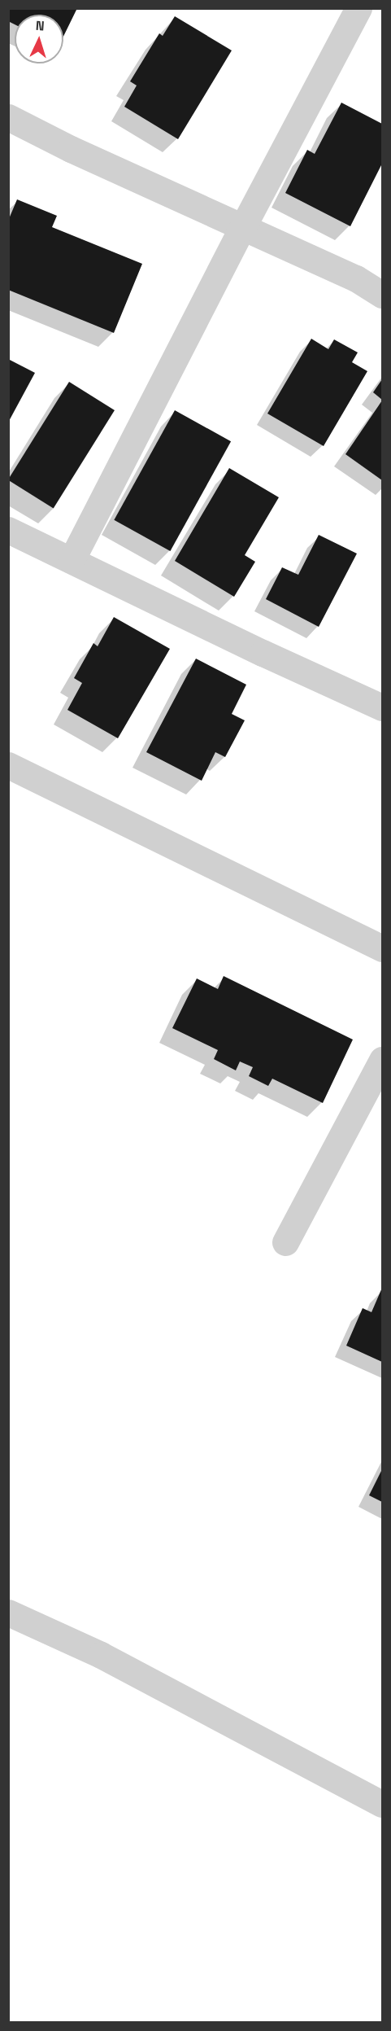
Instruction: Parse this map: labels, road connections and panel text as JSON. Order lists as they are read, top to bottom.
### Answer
{
  "north": "top"
}
